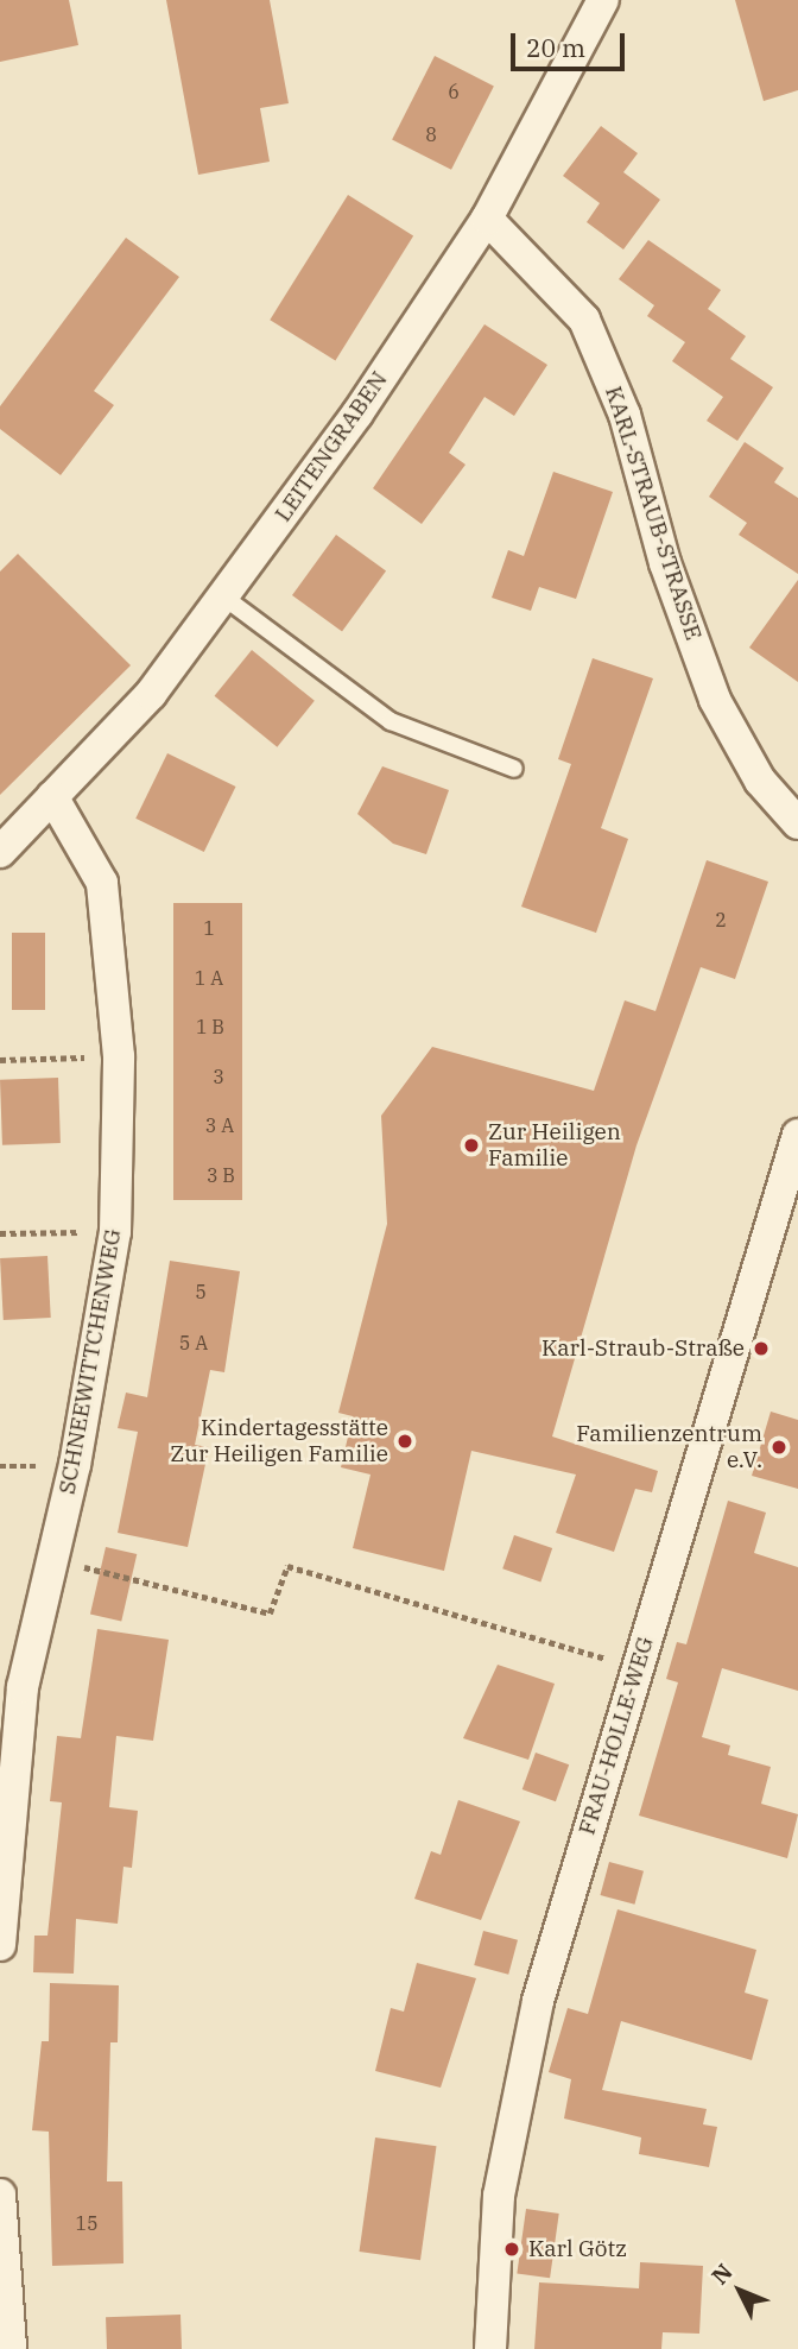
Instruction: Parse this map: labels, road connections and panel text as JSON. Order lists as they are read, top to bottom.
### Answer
{
  "streets": {
    "street": [
      "LEITENGRABEN",
      "KARL-STRAUB-STRASSE",
      "SCHNEEWITTCHENWEG",
      "FRAU-HOLLE-WEG"
    ]
  },
  "crossings": [
    ["LEITENGRABEN", "KARL-STRAUB-STRASSE"],
    ["LEITENGRABEN", "SCHNEEWITTCHENWEG"]
  ],
  "places": [
    "Zur Heiligen Familie",
    "Karl-Straub-Straße",
    "Kindertagesstätte Zur Heiligen Familie",
    "Familienzentrum e.V.",
    "Karl Götz"
  ],
  "house_numbers": [
    "6",
    "8",
    "2",
    "1",
    "1 A",
    "1 B",
    "3",
    "3 A",
    "3 B",
    "5",
    "5 A",
    "15"
  ],
  "scale_bar": "20 m",
  "north": "top left"
}
